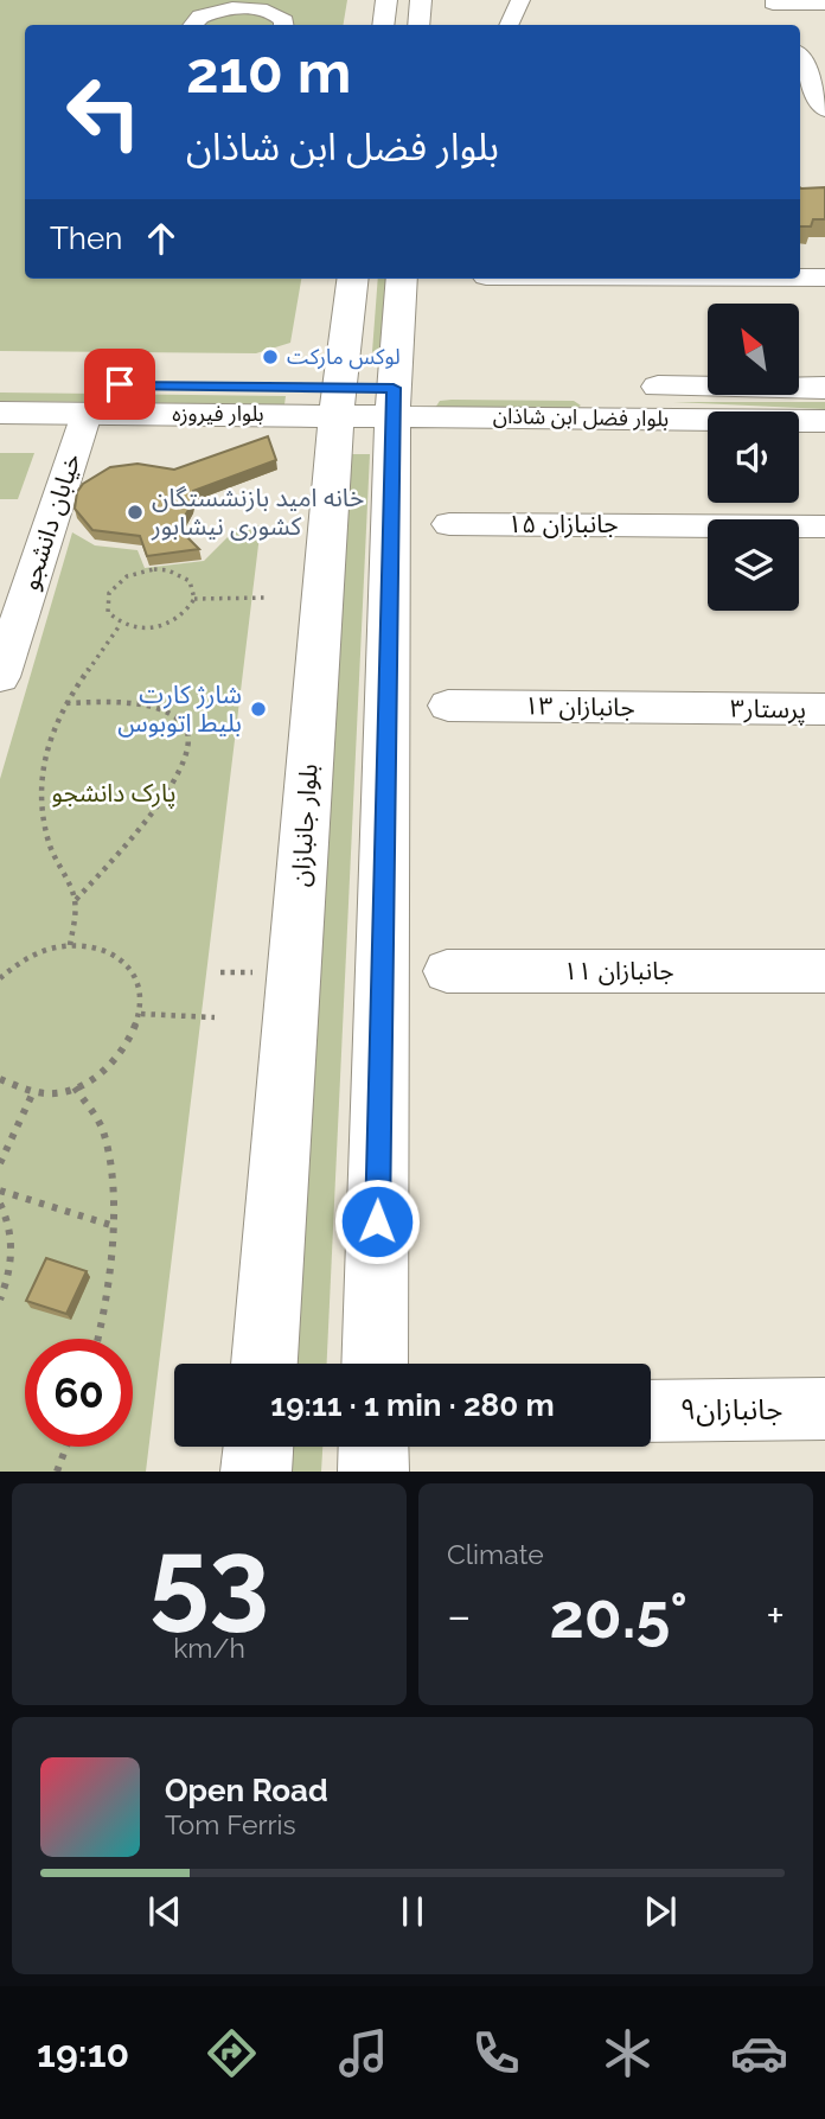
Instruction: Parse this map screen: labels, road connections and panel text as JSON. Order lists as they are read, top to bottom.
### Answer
{
  "streets": {
    "main road": ["بلوار فیروزه", "بلوار فضل ابن شاذان", "بلوار جانبازان"],
    "street": [
      "خیابان دانشجو",
      "جانبازان ۱۵",
      "جانبازان ۱۳",
      "پرستار۳",
      "جانبازان ۱۱",
      "جانبازان۹"
    ]
  },
  "crossings": [
    ["بلوار فیروزه", "بلوار فضل ابن شاذان"],
    ["بلوار فیروزه", "خیابان دانشجو"],
    ["بلوار فیروزه", "بلوار جانبازان"],
    ["بلوار فضل ابن شاذان", "بلوار جانبازان"],
    ["جانبازان ۱۳", "پرستار۳"]
  ],
  "parks": ["پارک دانشجو"],
  "places": ["لوکس مارکت", "خانه امید بازنشستگان کشوری نیشابور", "شارژ کارت بلیط اتوبوس"],
  "north": "top left",
  "page": {
    "turn": ["210 m", "بلوار فضل ابن شاذان"],
    "then": "Then",
    "limit": "60",
    "trip": "19:11 · 1 min · 280 m",
    "tile": [
      ["53", "km/h"],
      "Climate"
    ],
    "heat": ["−", "20.5°", "+"],
    "song": ["Open Road", "Tom Ferris"],
    "tabs": "19:10"
  }
}
